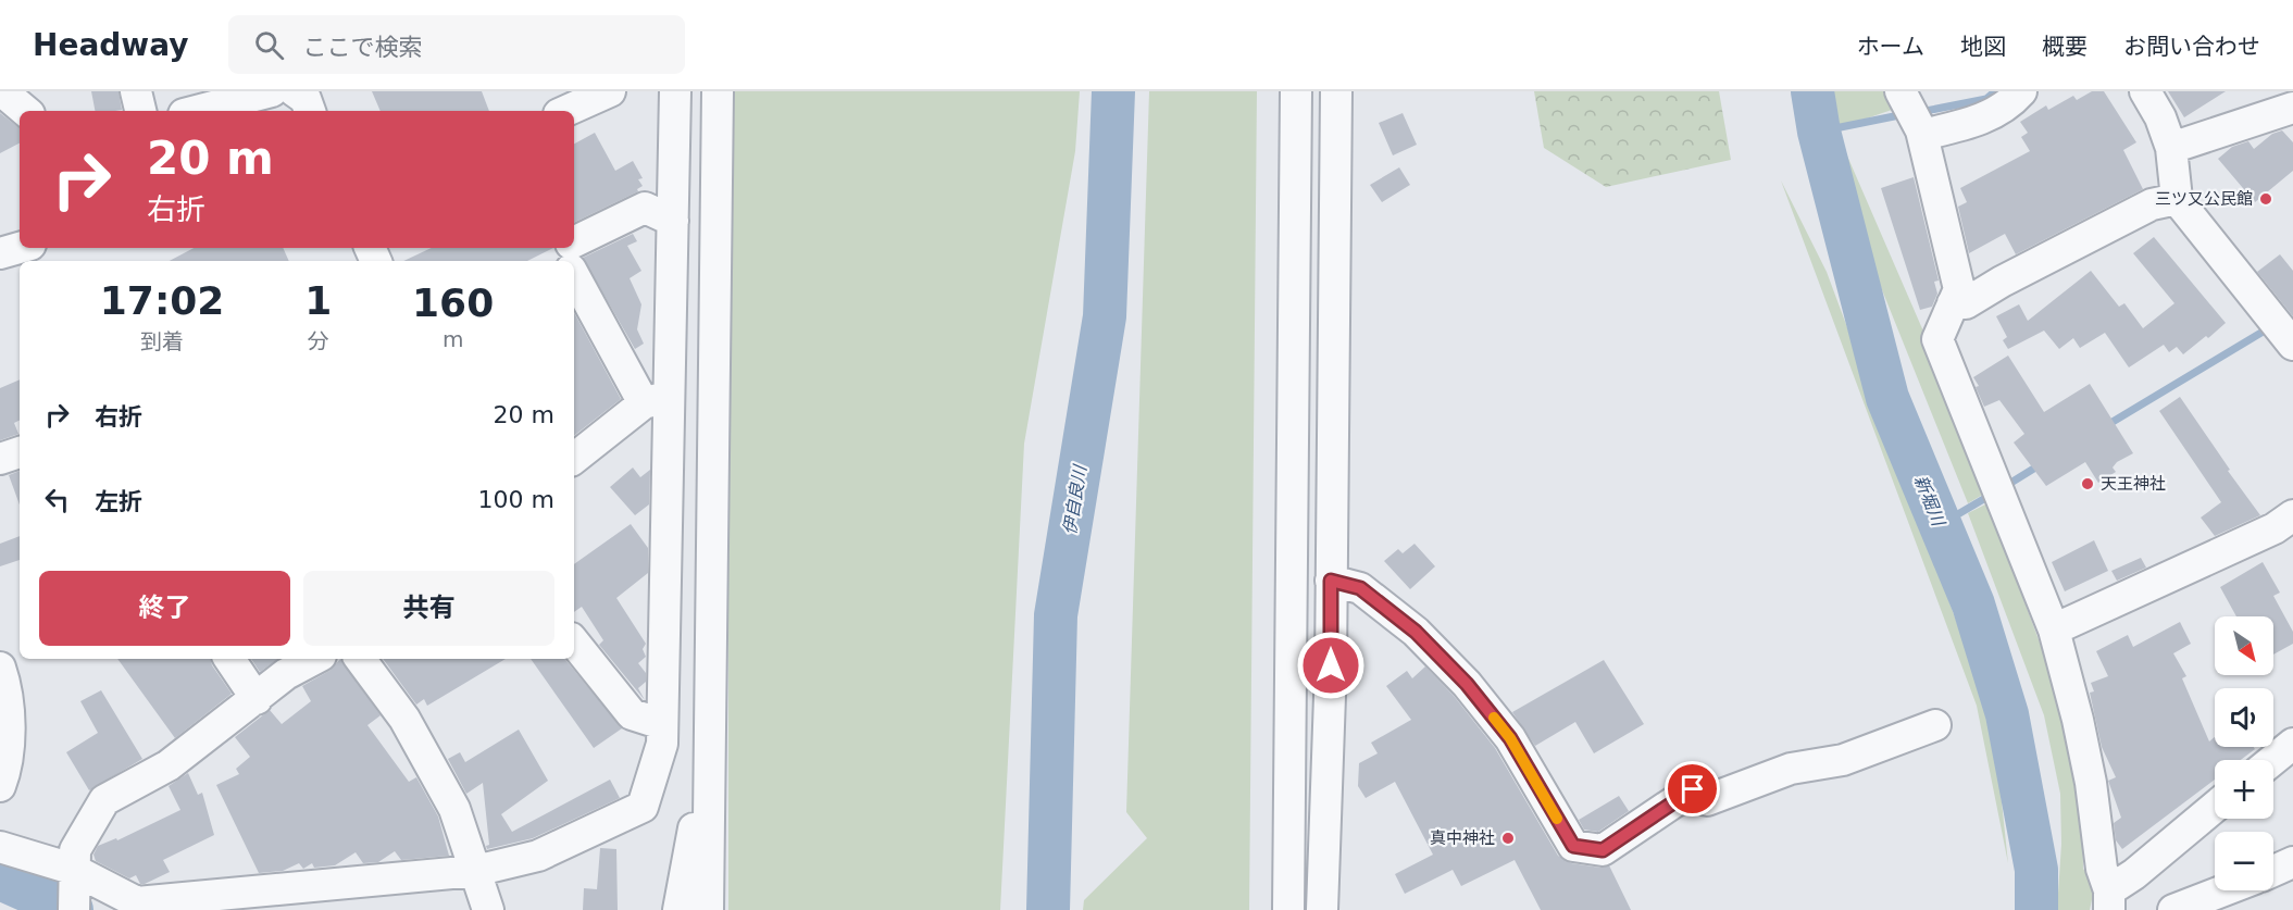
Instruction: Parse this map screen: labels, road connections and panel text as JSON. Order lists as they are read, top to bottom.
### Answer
{
  "water": ["伊自良川", "新堀川"],
  "places": ["三ツ又公民館", "天王神社", "真中神社"],
  "north": "bottom right",
  "page": {
    "header": "Headway",
    "search": "ここで検索",
    "nav": [
      "ホーム",
      "地図",
      "概要",
      "お問い合わせ"
    ],
    "turn": ["20 m", "右折"],
    "eta": [
      "17:02",
      "到着",
      "1",
      "分",
      "160",
      "m"
    ],
    "list": [
      {
        "name": "右折",
        "value": "20 m"
      },
      {
        "name": "左折",
        "value": "100 m"
      }
    ],
    "buttons": ["終了", "共有"],
    "map_buttons": ["+", "−"]
  }
}
